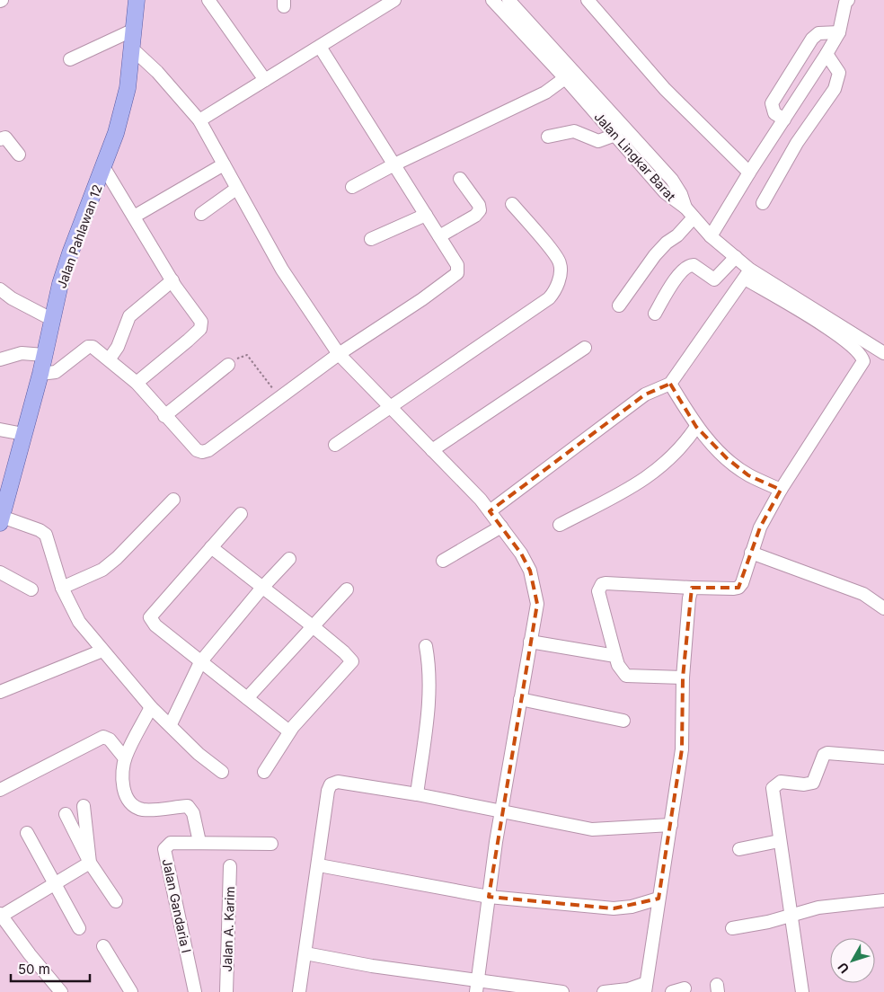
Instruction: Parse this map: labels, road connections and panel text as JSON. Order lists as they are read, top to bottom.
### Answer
{
  "streets": {
    "main road": ["Jalan Pahlawan 12"],
    "street": ["Jalan Lingkar Barat", "Jalan Gandaria I", "Jalan A. Karim"]
  },
  "scale_bar": "50 m",
  "north": "bottom left"
}
